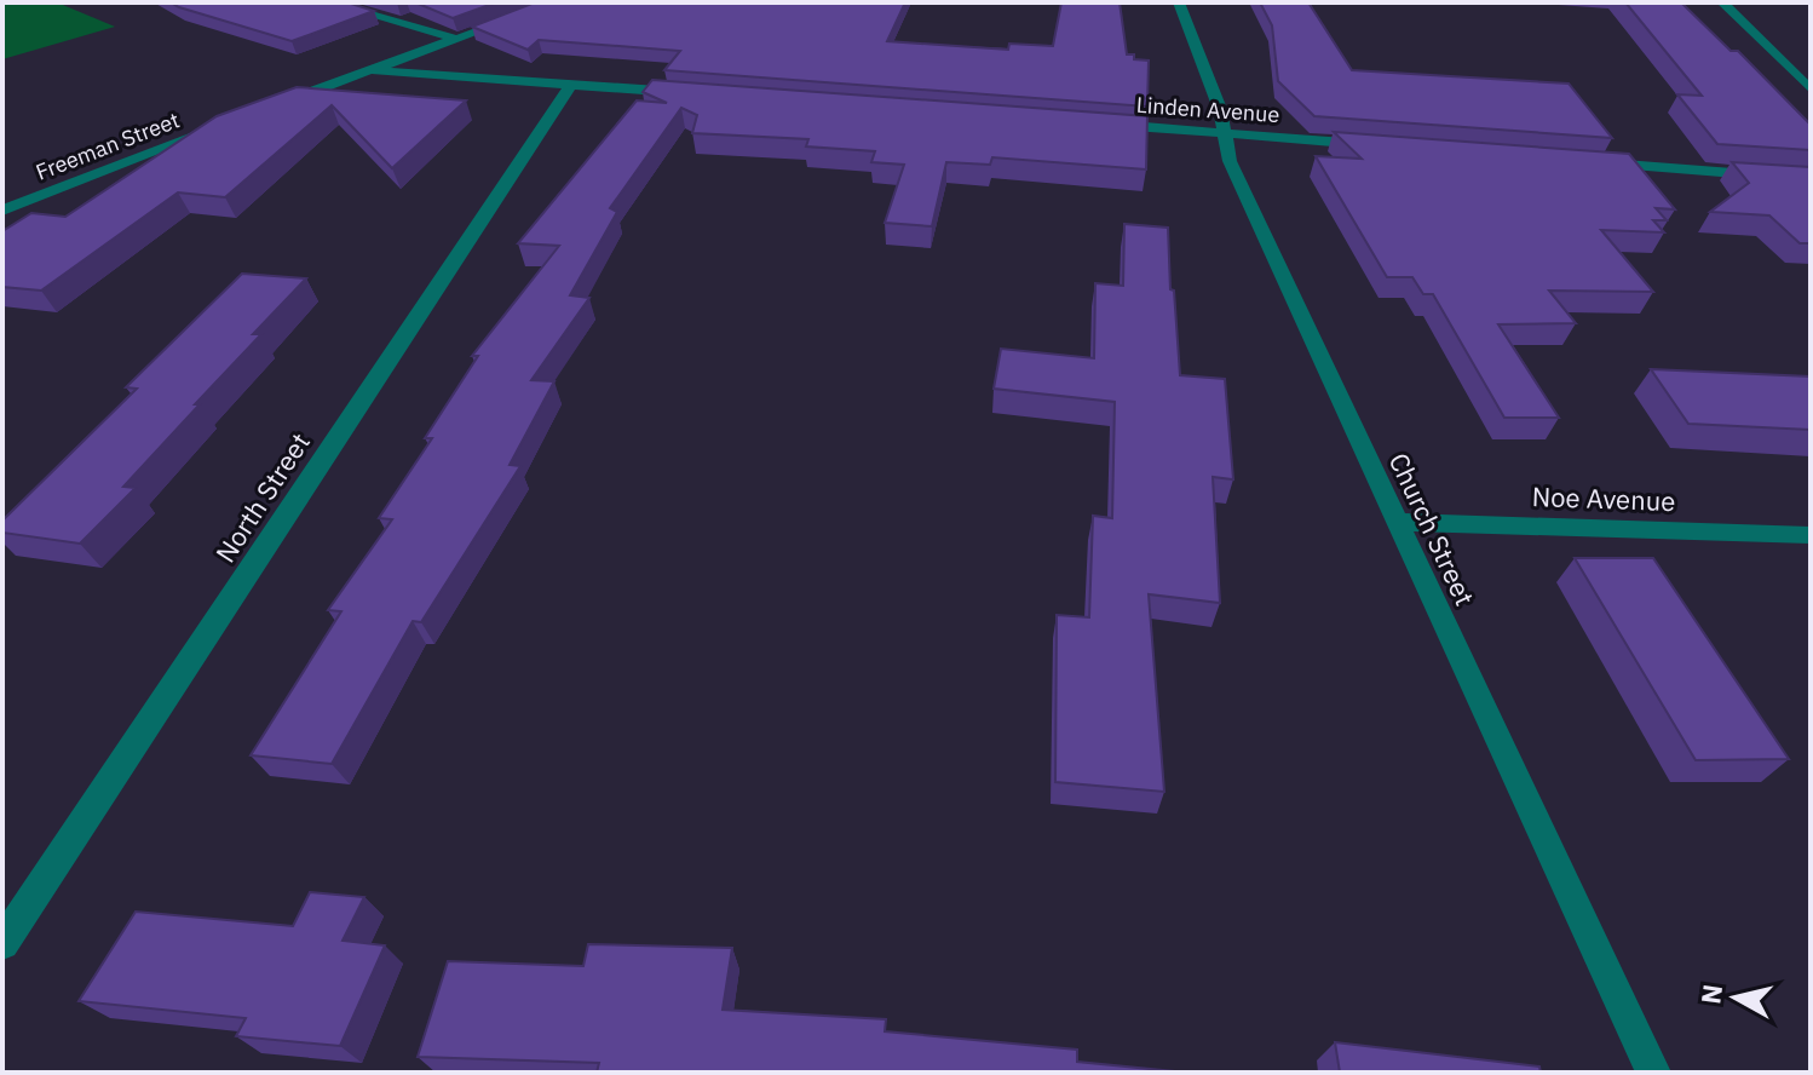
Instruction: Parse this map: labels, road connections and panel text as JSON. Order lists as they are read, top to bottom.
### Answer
{
  "streets": {
    "street": [
      "Linden Avenue",
      "Freeman Street",
      "North Street",
      "Noe Avenue",
      "Church Street"
    ]
  },
  "crossings": [
    ["Linden Avenue", "Church Street"],
    ["Noe Avenue", "Church Street"]
  ],
  "north": "left"
}
